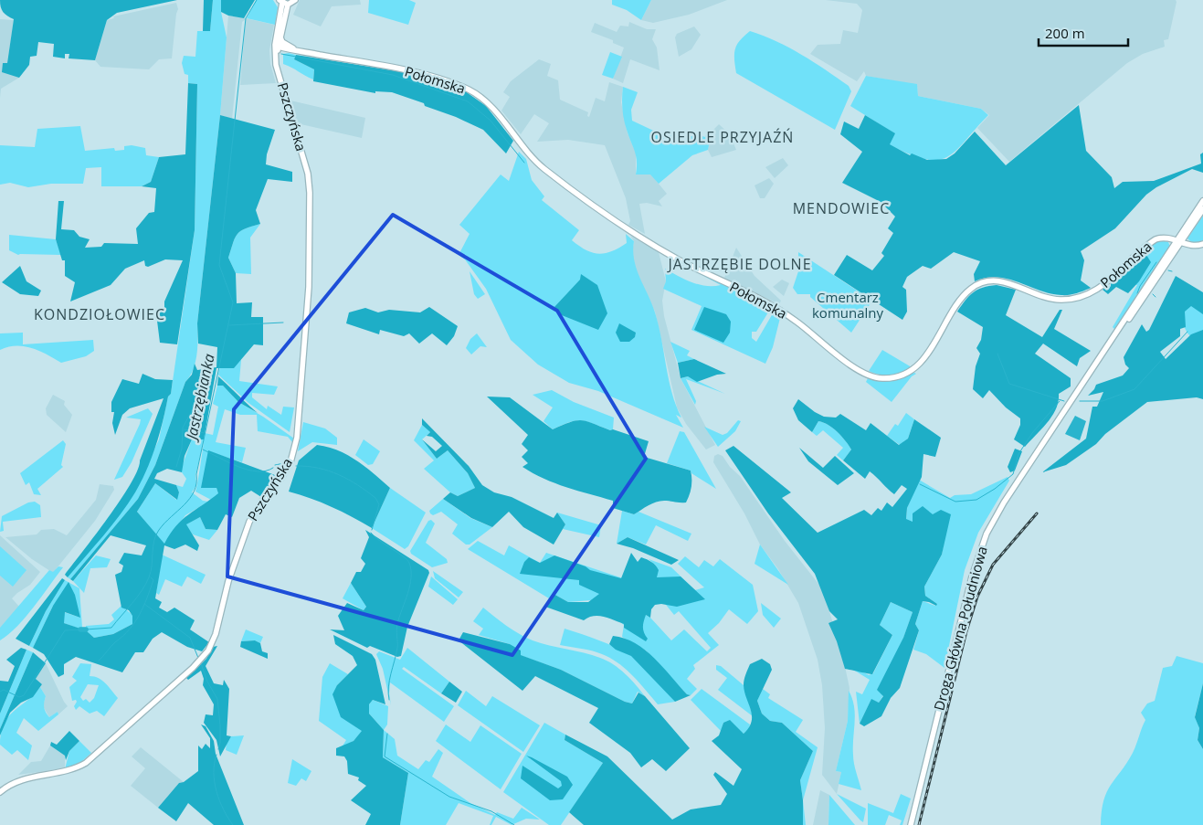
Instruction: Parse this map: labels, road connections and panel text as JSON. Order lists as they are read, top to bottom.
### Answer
{
  "streets": {
    "street": ["Połomska", "Pszczyńska", "Droga Główna Południowa"]
  },
  "crossings": [
    ["Połomska", "Pszczyńska"],
    ["Połomska", "Droga Główna Południowa"]
  ],
  "districts": [
    "OSIEDLE PRZYJAŹŃ",
    "MENDOWIEC",
    "JASTRZĘBIE DOLNE",
    "KONDZIOŁOWIEC"
  ],
  "water": ["Jastrzębianka"],
  "parks": ["Cmentarz komunalny"],
  "scale_bar": "200 m"
}
